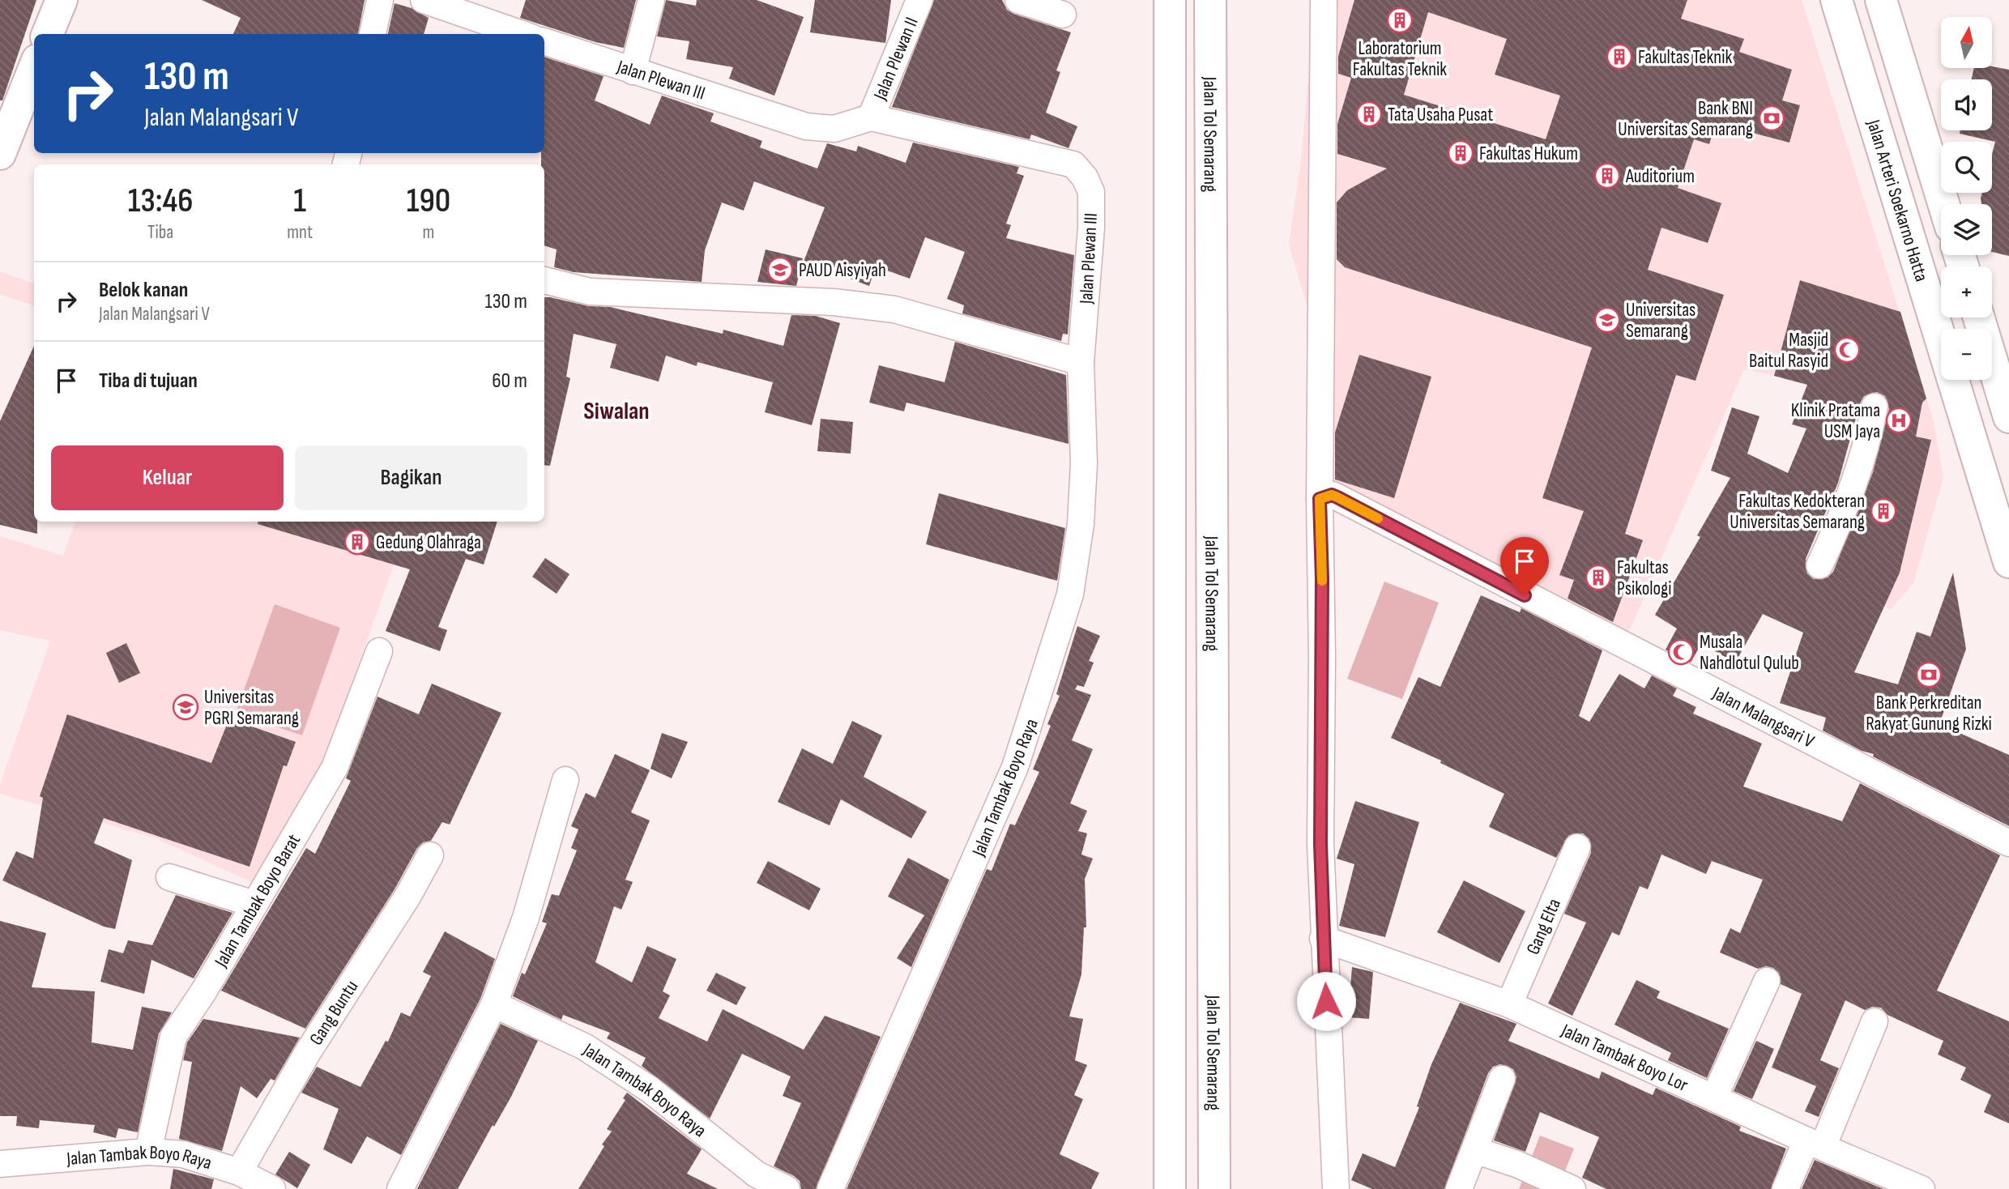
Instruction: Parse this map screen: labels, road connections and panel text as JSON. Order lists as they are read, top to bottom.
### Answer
{
  "streets": {
    "main road": ["Jalan Tol Semarang", "Jalan Arteri Soekarno Hatta"],
    "street": [
      "Jalan Plewan II",
      "Jalan Plewan III",
      "Jalan Malangsari V",
      "Jalan Tambak Boyo Raya",
      "Jalan Tambak Boyo Barat",
      "Gang Elta",
      "Gang Buntu",
      "Jalan Tambak Boyo Lor"
    ]
  },
  "crossings": [
    ["Jalan Plewan II", "Jalan Plewan III"],
    ["Jalan Plewan III", "Jalan Tambak Boyo Raya"],
    ["Jalan Tambak Boyo Raya", "Jalan Tambak Boyo Barat"],
    ["Jalan Tambak Boyo Raya", "Gang Buntu"],
    ["Gang Elta", "Jalan Tambak Boyo Lor"]
  ],
  "districts": ["Siwalan"],
  "places": {
    "building": [
      "Laboratorium Fakultas Teknik",
      "Fakultas Teknik",
      "Tata Usaha Pusat",
      "Fakultas Hukum",
      "Auditorium",
      "Fakultas Kedokteran Universitas Semarang",
      "Gedung Olahraga",
      "Fakultas Psikologi"
    ],
    "bank": ["Bank BNI Universitas Semarang", "Bank Perkreditan Rakyat Gunung Rizki"],
    "school or university": ["PAUD Aisyiyah", "Universitas Semarang", "Universitas PGRI Semarang"],
    "mosque": ["Masjid Baitul Rasyid", "Musala Nahdlotul Qulub"],
    "hospital": ["Klinik Pratama USM Jaya"]
  },
  "north": "top",
  "page": {
    "map_buttons": ["+", "−"],
    "turn": ["130 m", "Jalan Malangsari V"],
    "eta": [
      "13:46",
      "Tiba",
      "1",
      "mnt",
      "190",
      "m"
    ],
    "list": [
      {
        "name": "Belok kanan",
        "note": "Jalan Malangsari V",
        "value": "130 m"
      },
      {
        "name": "Tiba di tujuan",
        "value": "60 m"
      }
    ],
    "buttons": ["Keluar", "Bagikan"]
  }
}
